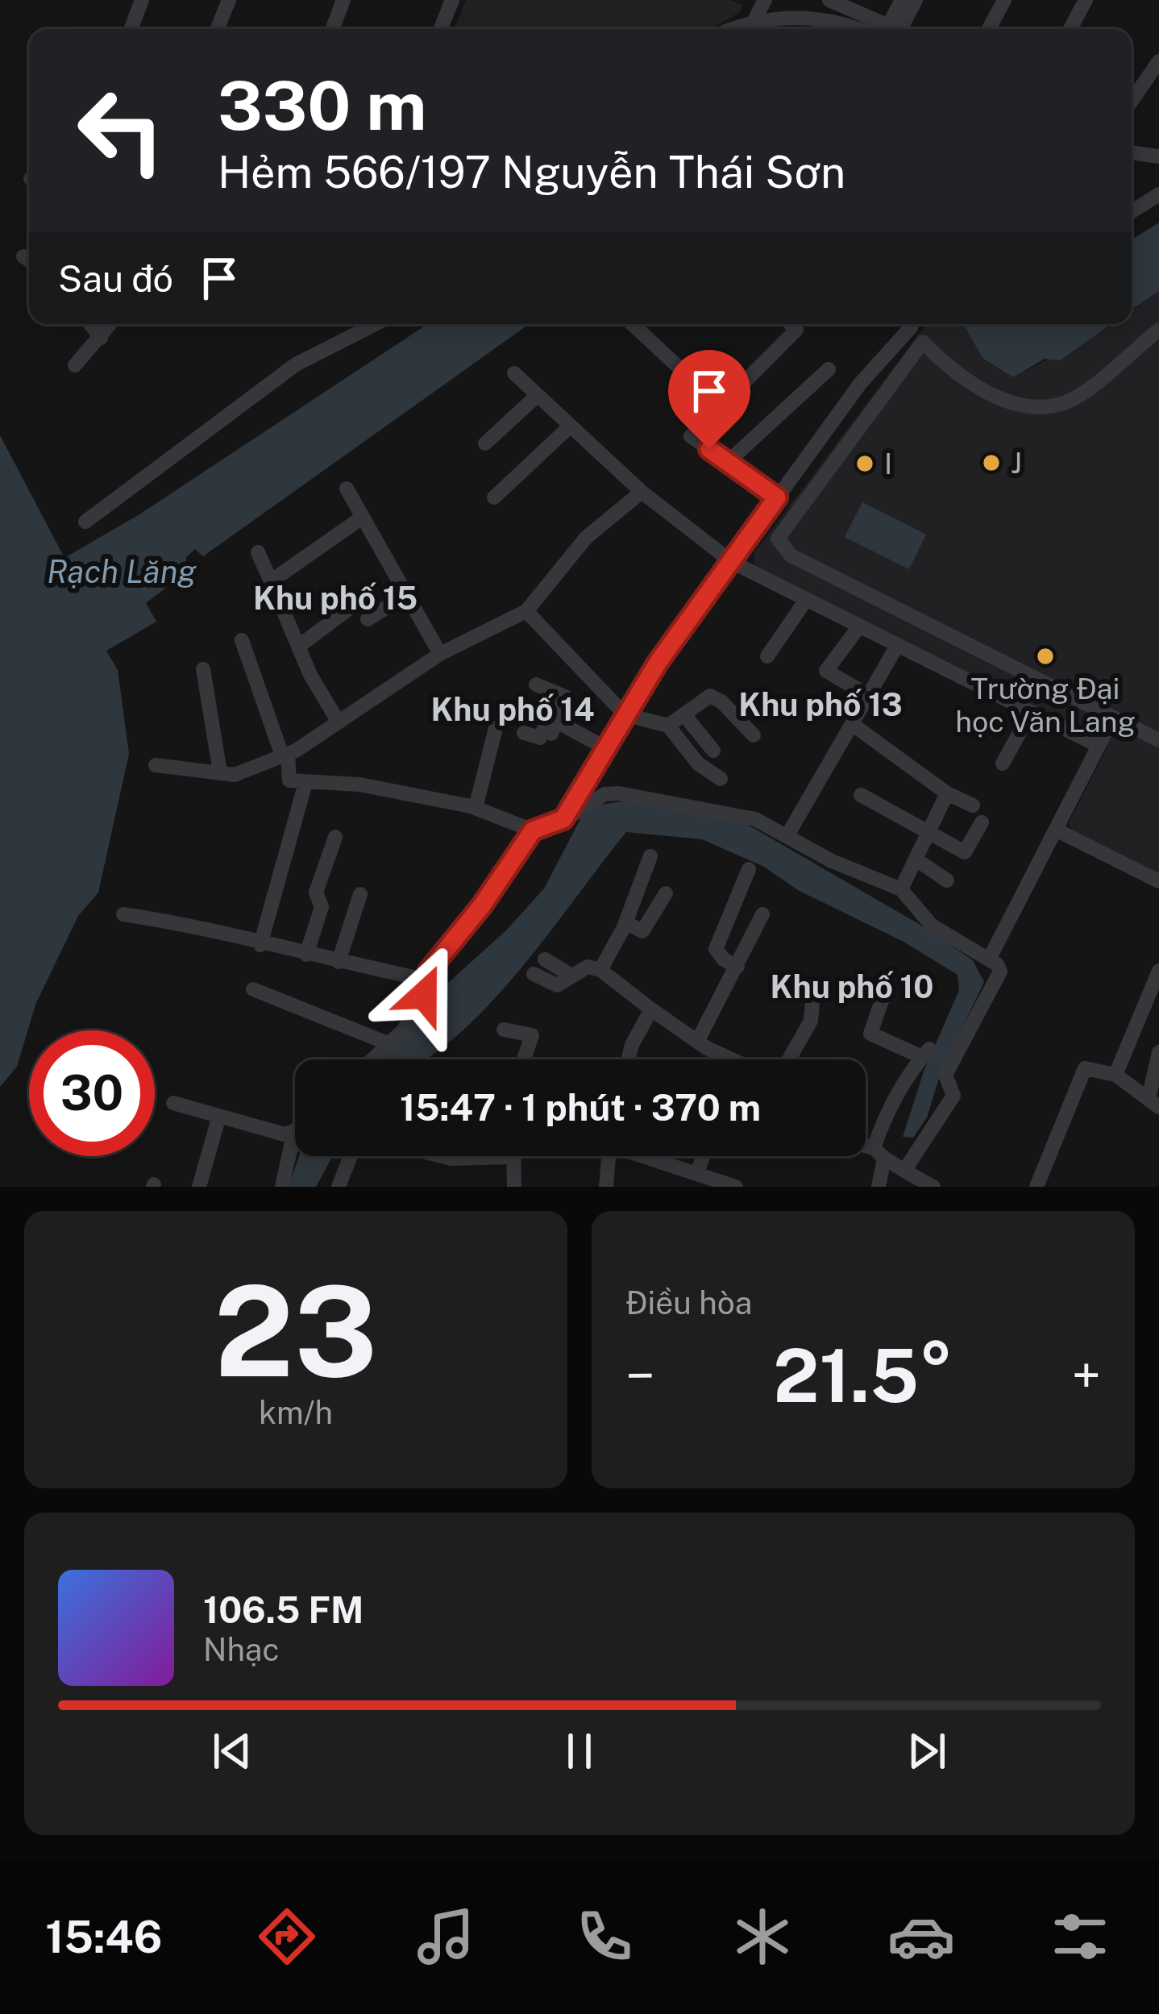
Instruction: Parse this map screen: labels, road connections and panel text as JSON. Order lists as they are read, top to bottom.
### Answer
{
  "districts": [
    "Khu phố 15",
    "Khu phố 13",
    "Khu phố 14",
    "Khu phố 10"
  ],
  "water": ["Rạch Lăng"],
  "places": ["J", "I", "Trường Đại học Văn Lang"],
  "page": {
    "turn": ["330 m", "Hẻm 566/197 Nguyễn Thái Sơn"],
    "then": "Sau đó",
    "limit": "30",
    "trip": "15:47 · 1 phút · 370 m",
    "tile": [
      ["23", "km/h"],
      "Điều hòa"
    ],
    "heat": ["−", "21.5°", "+"],
    "song": ["106.5 FM", "Nhạc"],
    "tabs": "15:46"
  }
}
